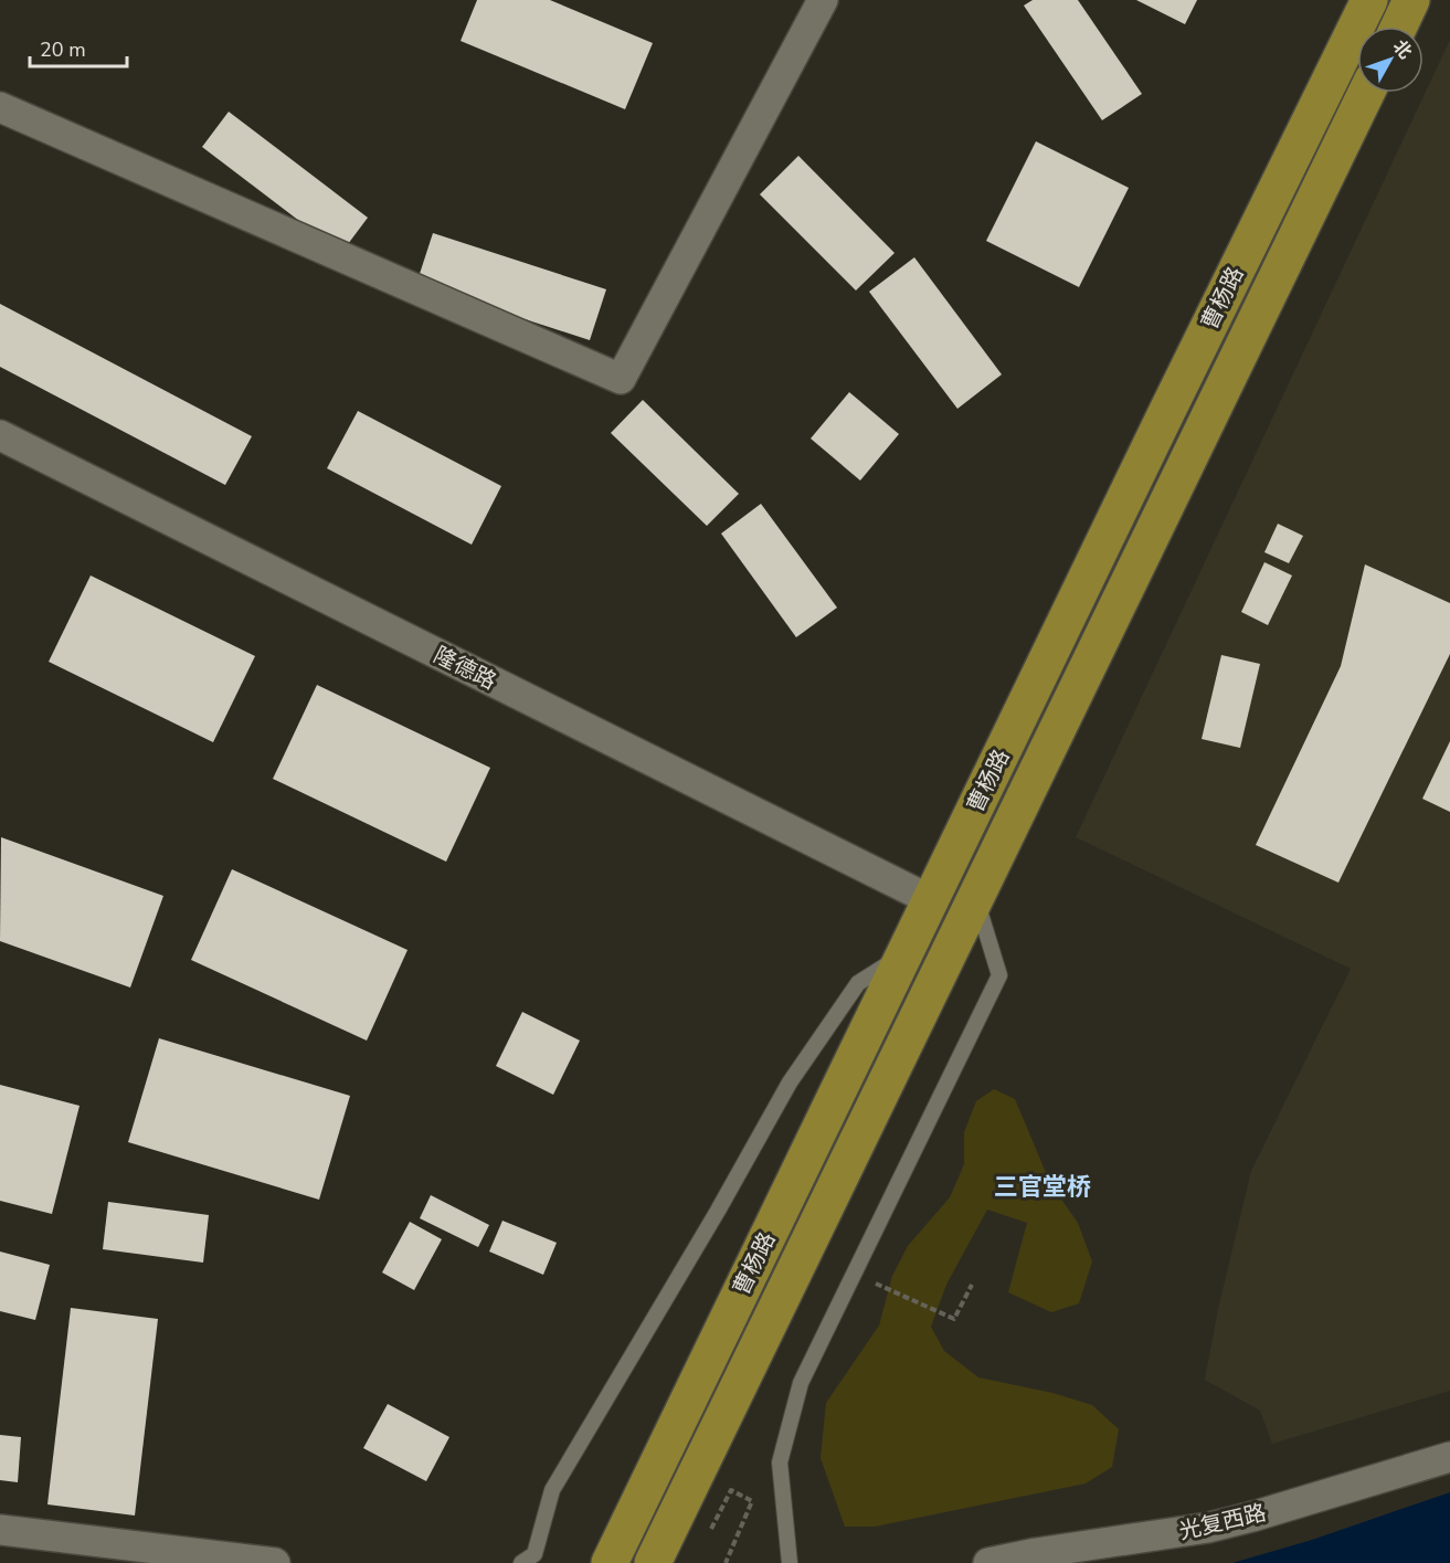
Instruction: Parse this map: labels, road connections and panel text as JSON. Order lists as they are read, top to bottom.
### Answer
{
  "streets": {
    "main road": ["曹杨路"],
    "street": ["隆德路", "光复西路"]
  },
  "crossings": [
    ["曹杨路", "隆德路"]
  ],
  "districts": ["三官堂桥"],
  "scale_bar": "20 m",
  "north": "top right"
}
